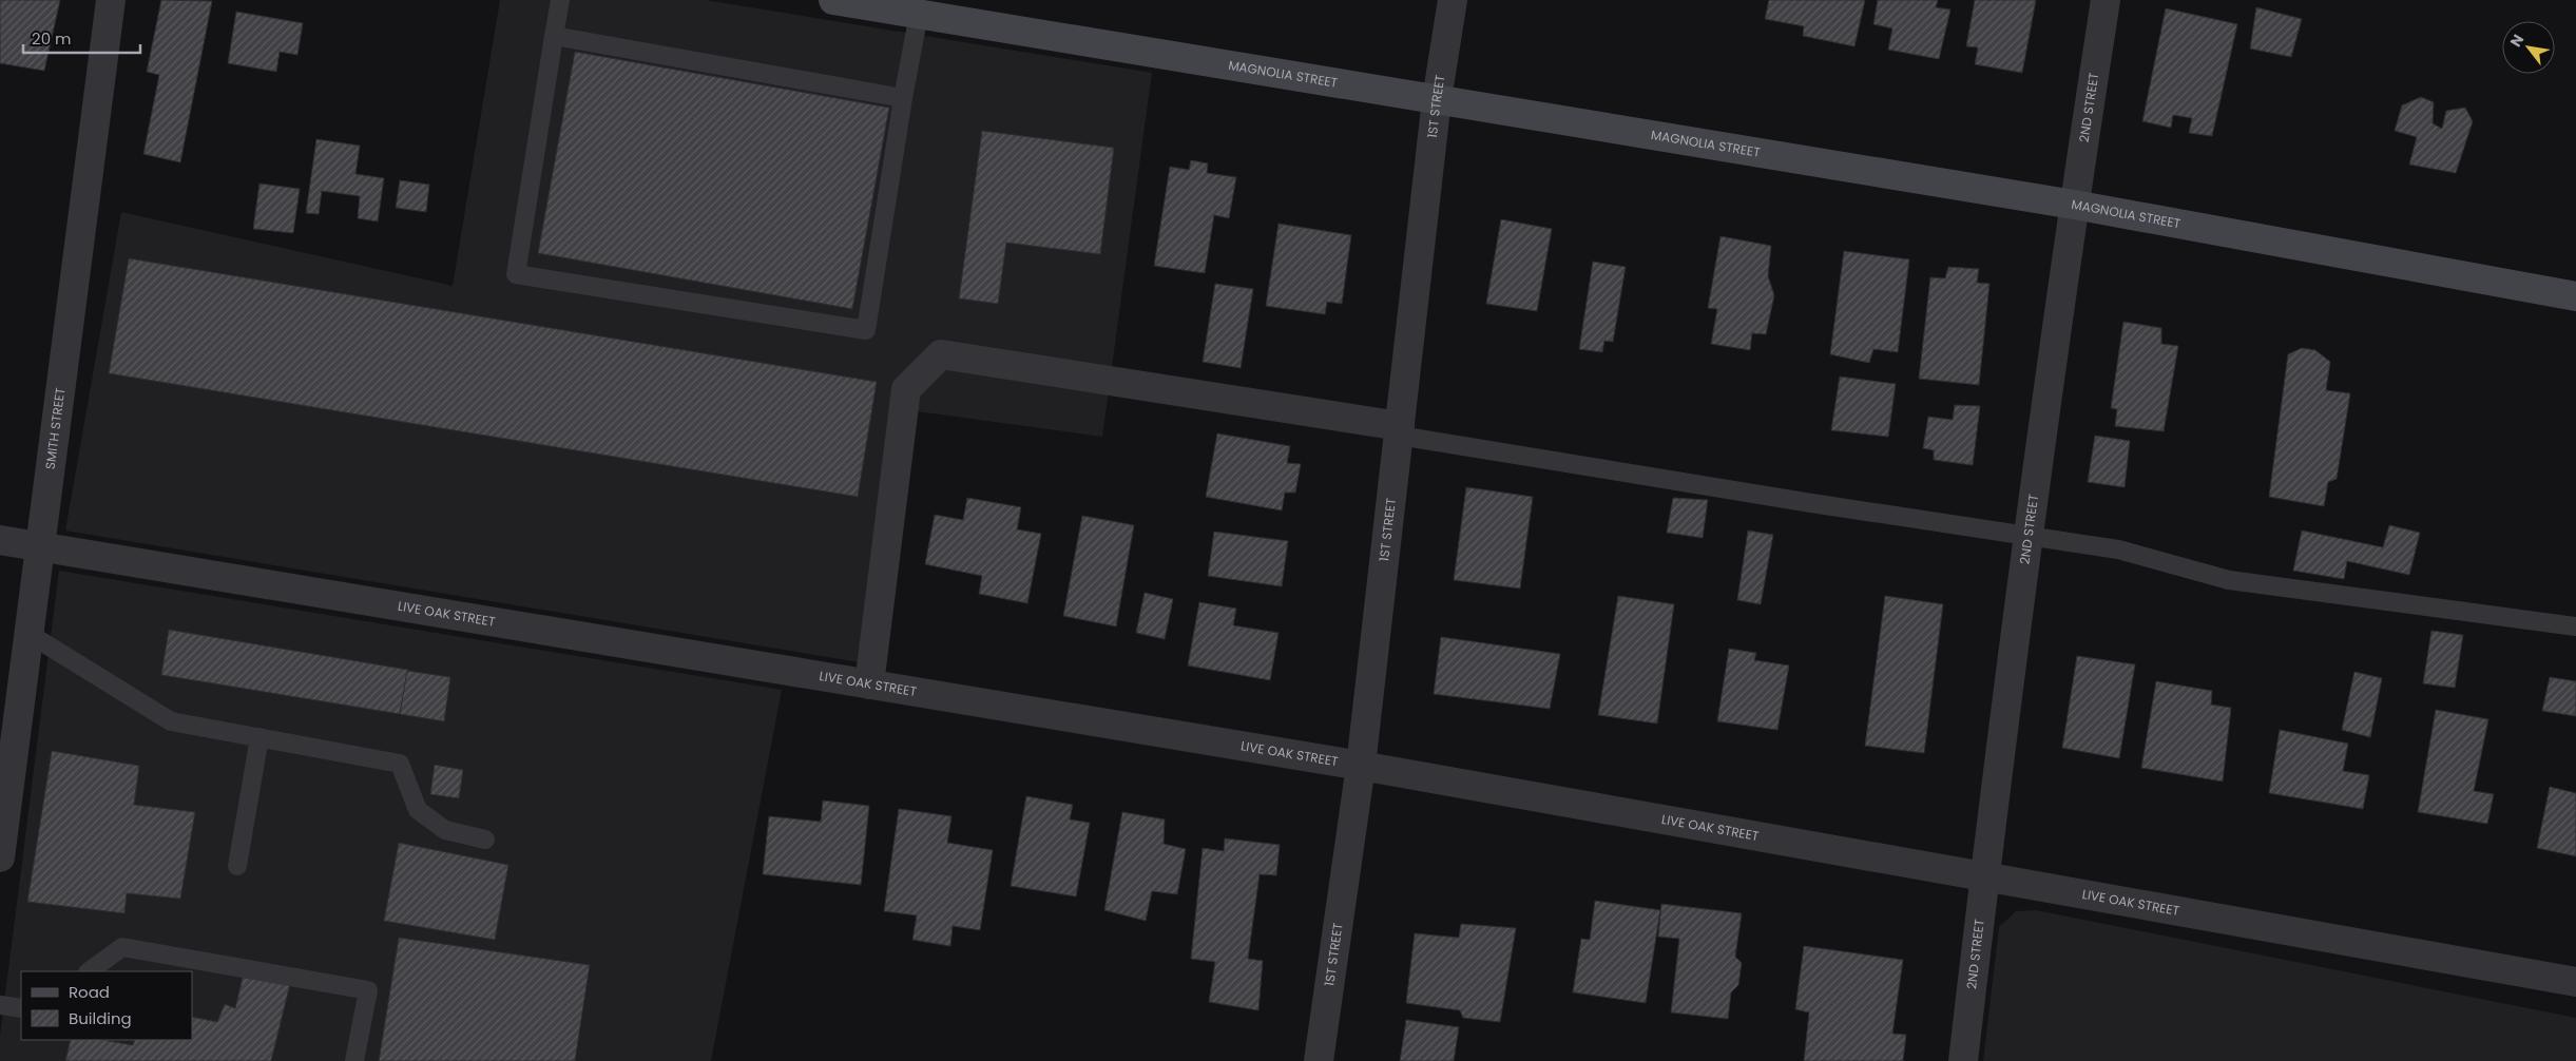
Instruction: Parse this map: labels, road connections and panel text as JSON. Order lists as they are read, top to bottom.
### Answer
{
  "streets": {
    "street": [
      "MAGNOLIA STREET",
      "1ST STREET",
      "2ND STREET",
      "SMITH STREET",
      "LIVE OAK STREET"
    ]
  },
  "crossings": [
    ["MAGNOLIA STREET", "1ST STREET"],
    ["MAGNOLIA STREET", "2ND STREET"],
    ["1ST STREET", "LIVE OAK STREET"],
    ["2ND STREET", "LIVE OAK STREET"],
    ["SMITH STREET", "LIVE OAK STREET"]
  ],
  "legend": ["Road", "Building"],
  "scale_bar": "20 m",
  "north": "top left"
}
